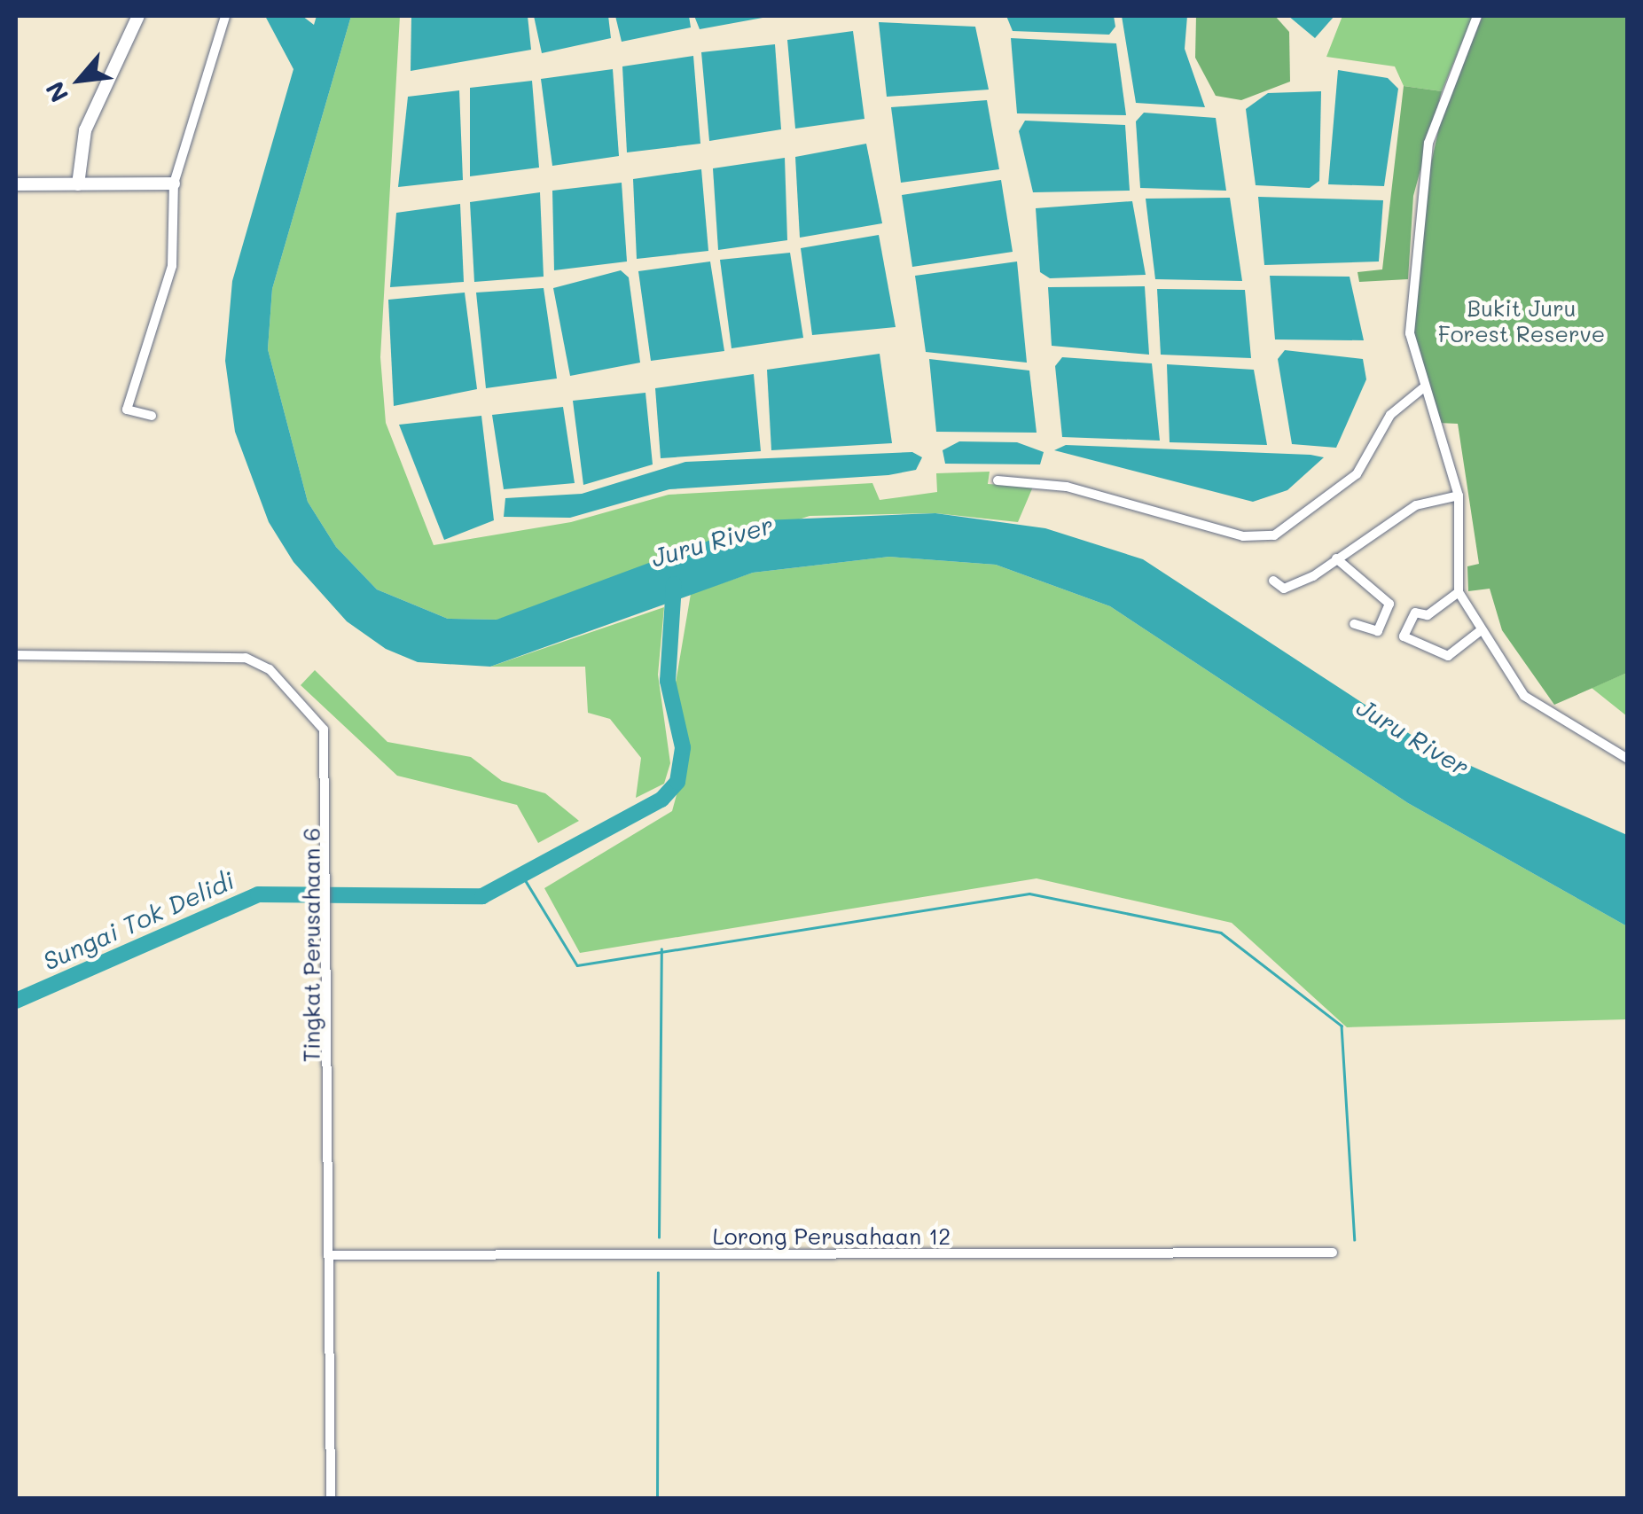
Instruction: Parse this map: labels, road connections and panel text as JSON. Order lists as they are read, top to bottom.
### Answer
{
  "streets": {
    "street": ["Tingkat Perusahaan 6", "Lorong Perusahaan 12"]
  },
  "crossings": [
    ["Tingkat Perusahaan 6", "Lorong Perusahaan 12"]
  ],
  "water": ["Juru River", "Sungai Tok Delidi"],
  "parks": ["Bukit Juru Forest Reserve"],
  "north": "bottom left"
}
